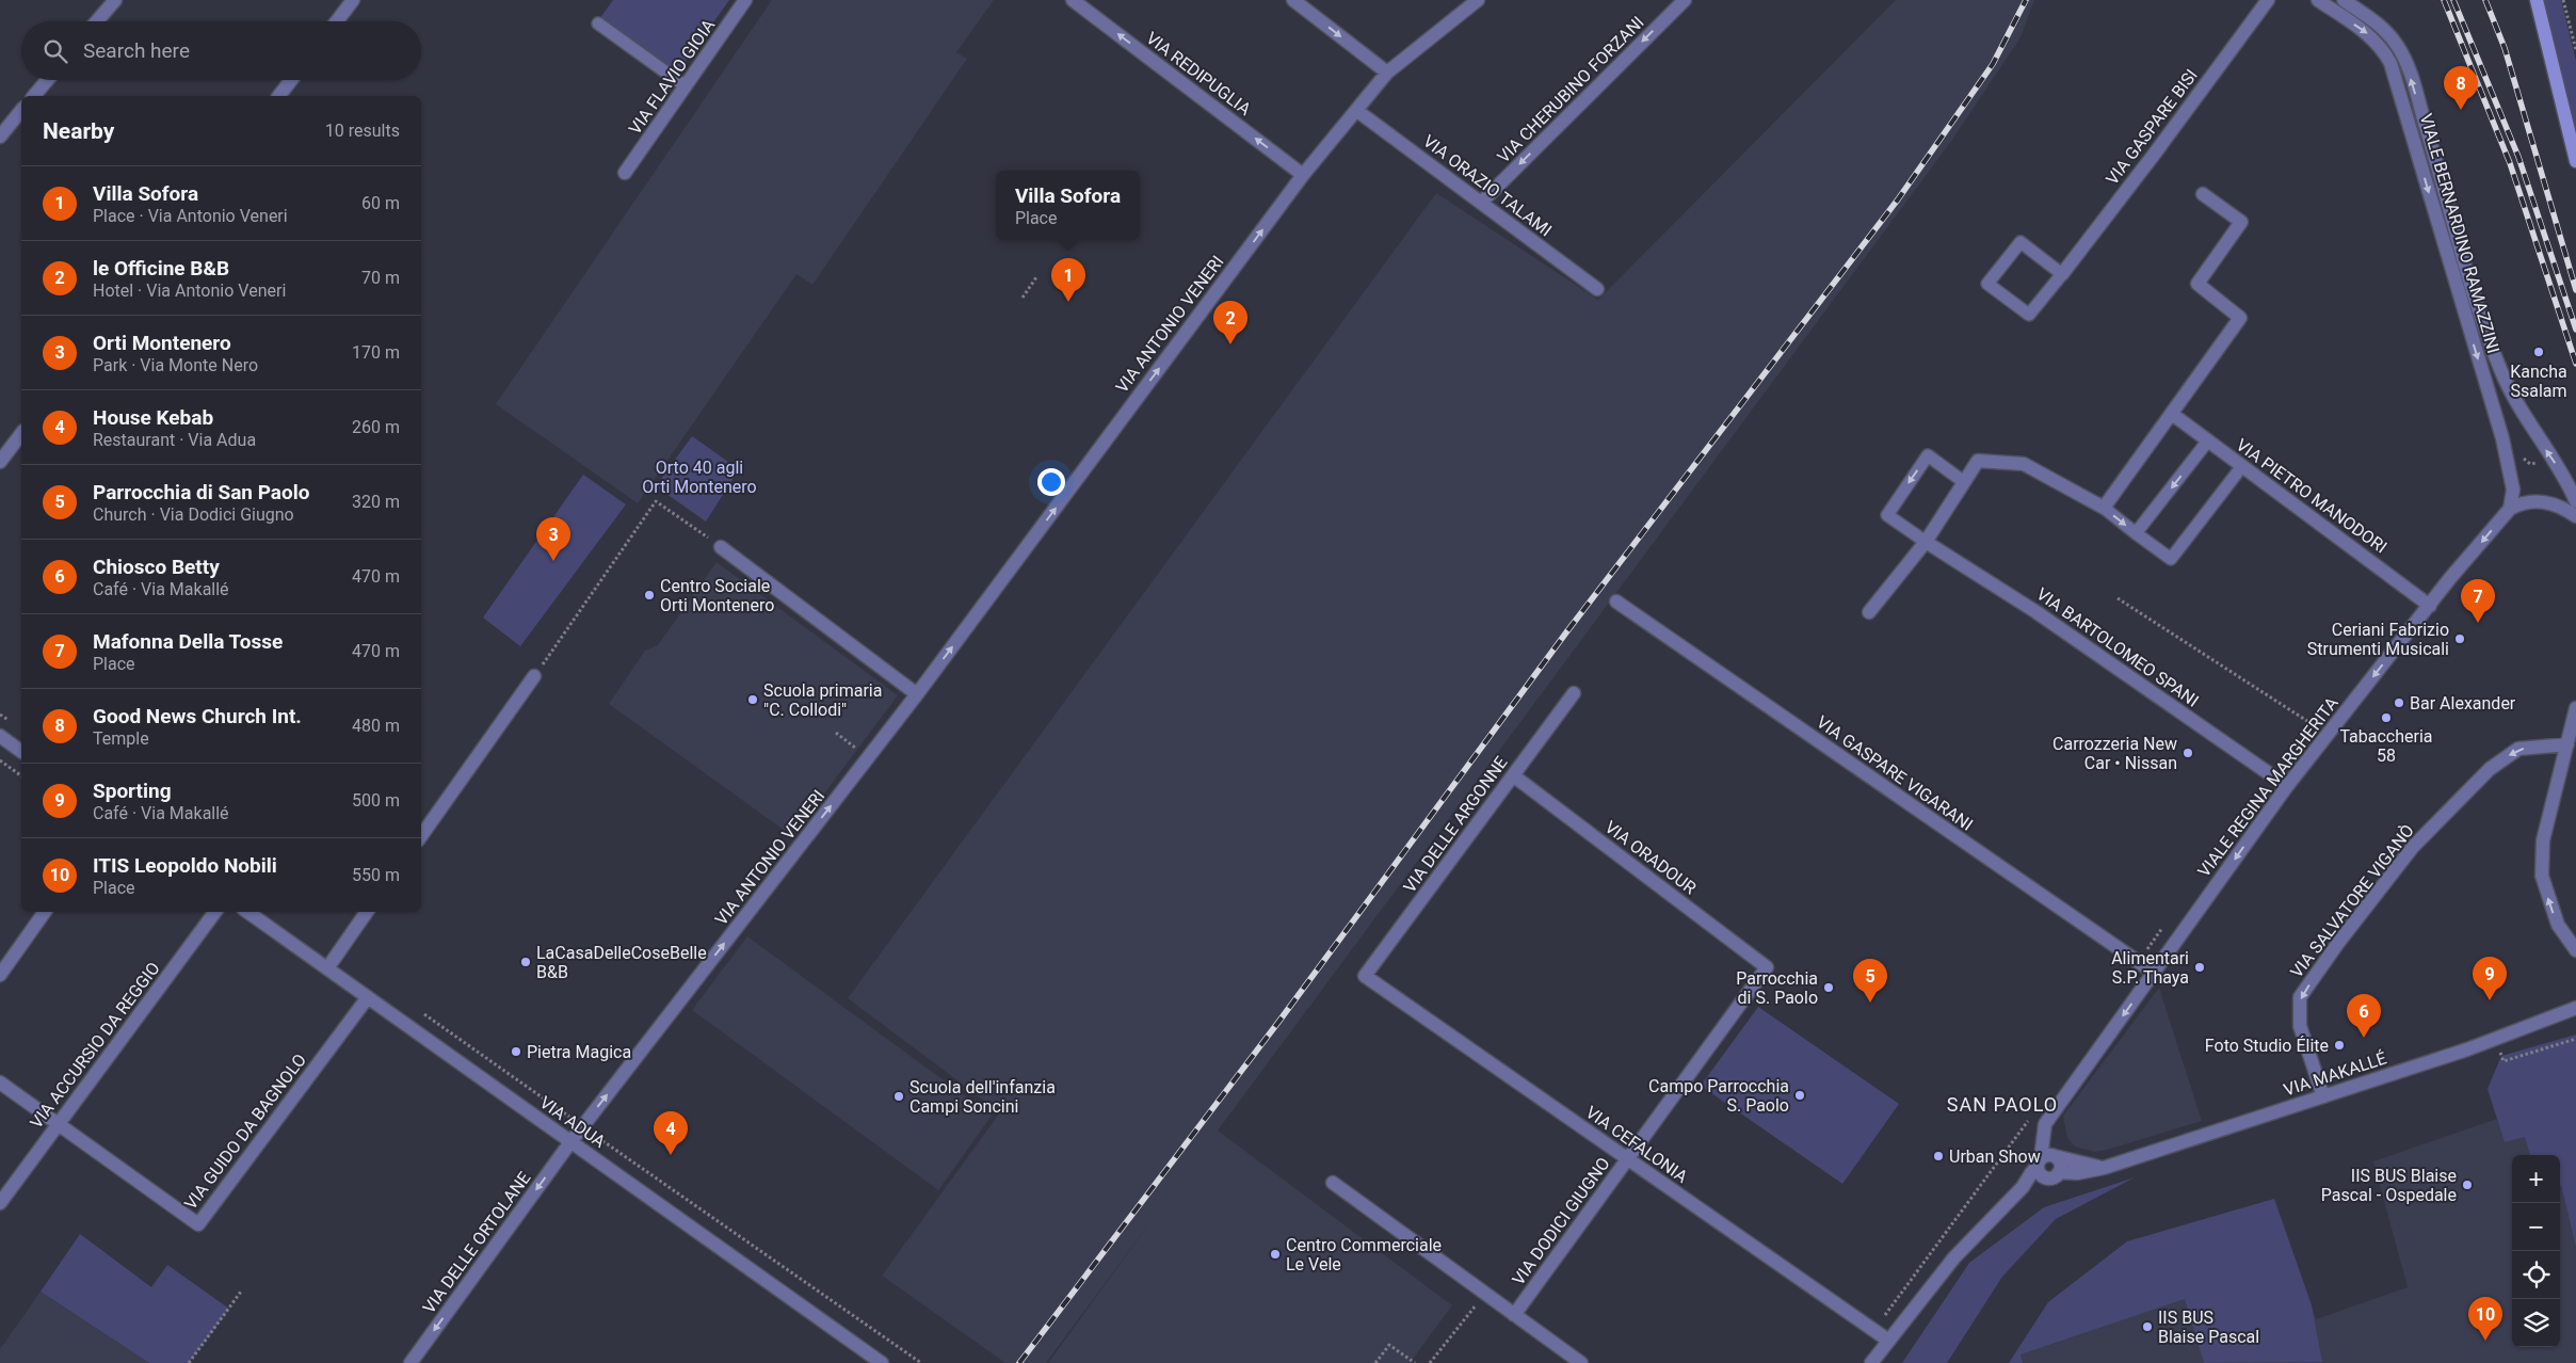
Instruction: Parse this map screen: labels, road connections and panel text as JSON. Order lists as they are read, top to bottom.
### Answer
{
  "streets": {
    "street": [
      "VIA REDIPUGLIA",
      "VIA FLAVIO GIOIA",
      "VIA CHERUBINO FORZANI",
      "VIA GASPARE BISI",
      "VIA ORAZIO TALAMI",
      "VIALE BERNARDINO RAMAZZINI",
      "VIA ANTONIO VENERI",
      "VIA PIETRO MANODORI",
      "VIA BARTOLOMEO SPANI",
      "VIA GASPARE VIGARANI",
      "VIALE REGINA MARGHERITA",
      "VIA DELLE ARGONNE",
      "VIA ORADOUR",
      "VIA SALVATORE VIGANÒ",
      "VIA ACCURSIO DA REGGIO",
      "VIA MAKALLÉ",
      "VIA ADUA",
      "VIA GUIDO DA BAGNOLO",
      "VIA CEFALONIA",
      "VIA DODICI GIUGNO",
      "VIA DELLE ORTOLANE"
    ]
  },
  "crossings": [
    ["VIA REDIPUGLIA", "VIA ANTONIO VENERI"],
    ["VIA CHERUBINO FORZANI", "VIA ORAZIO TALAMI"],
    ["VIA ORAZIO TALAMI", "VIA ANTONIO VENERI"],
    ["VIALE BERNARDINO RAMAZZINI", "VIALE REGINA MARGHERITA"],
    ["VIA ANTONIO VENERI", "VIA ADUA"],
    ["VIA ANTONIO VENERI", "VIA DELLE ORTOLANE"],
    ["VIA PIETRO MANODORI", "VIALE REGINA MARGHERITA"],
    ["VIA BARTOLOMEO SPANI", "VIALE REGINA MARGHERITA"],
    ["VIA GASPARE VIGARANI", "VIALE REGINA MARGHERITA"],
    ["VIA DELLE ARGONNE", "VIA ORADOUR"],
    ["VIA DELLE ARGONNE", "VIA CEFALONIA"],
    ["VIA ORADOUR", "VIA DODICI GIUGNO"],
    ["VIA SALVATORE VIGANÒ", "VIA MAKALLÉ"],
    ["VIA ACCURSIO DA REGGIO", "VIA GUIDO DA BAGNOLO"],
    ["VIA ADUA", "VIA GUIDO DA BAGNOLO"],
    ["VIA ADUA", "VIA DELLE ORTOLANE"],
    ["VIA CEFALONIA", "VIA DODICI GIUGNO"]
  ],
  "one_way": [
    "VIA REDIPUGLIA",
    "VIA CHERUBINO FORZANI",
    "VIA ANTONIO VENERI",
    "VIALE REGINA MARGHERITA",
    "VIA SALVATORE VIGANÒ",
    "VIA DELLE ORTOLANE"
  ],
  "districts": ["SAN PAOLO"],
  "parks": ["Orto 40 agli Orti Montenero"],
  "places": [
    "Kancha Ssalam",
    "Centro Sociale Orti Montenero",
    "Ceriani Fabrizio Strumenti Musicali",
    "Scuola primaria \"C. Collodi\"",
    "Bar Alexander",
    "Tabaccheria 58",
    "Carrozzeria New Car • Nissan",
    "LaCasaDelleCoseBelle B&B",
    "Alimentari S.P. Thaya",
    "Parrocchia di S. Paolo",
    "Foto Studio Élite",
    "Pietra Magica",
    "Campo Parrocchia S. Paolo",
    "Scuola dell'infanzia Campi Soncini",
    "Urban Show",
    "IIS BUS Blaise Pascal - Ospedale",
    "Centro Commerciale Le Vele",
    "IIS BUS Blaise Pascal"
  ],
  "page": {
    "search": "Search here",
    "pins": [
      "8",
      "1",
      "2",
      "3",
      "7",
      "9",
      "5",
      "6",
      "4",
      "10"
    ],
    "heading": ["Nearby", "10 results"],
    "list": [
      {
        "mark": "1",
        "name": "Villa Sofora",
        "note": "Place · Via Antonio Veneri",
        "value": "60 m"
      },
      {
        "mark": "2",
        "name": "le Officine B&B",
        "note": "Hotel · Via Antonio Veneri",
        "value": "70 m"
      },
      {
        "mark": "3",
        "name": "Orti Montenero",
        "note": "Park · Via Monte Nero",
        "value": "170 m"
      },
      {
        "mark": "4",
        "name": "House Kebab",
        "note": "Restaurant · Via Adua",
        "value": "260 m"
      },
      {
        "mark": "5",
        "name": "Parrocchia di San Paolo",
        "note": "Church · Via Dodici Giugno",
        "value": "320 m"
      },
      {
        "mark": "6",
        "name": "Chiosco Betty",
        "note": "Café · Via Makallé",
        "value": "470 m"
      },
      {
        "mark": "7",
        "name": "Mafonna Della Tosse",
        "note": "Place",
        "value": "470 m"
      },
      {
        "mark": "8",
        "name": "Good News Church Int.",
        "note": "Temple",
        "value": "480 m"
      },
      {
        "mark": "9",
        "name": "Sporting",
        "note": "Café · Via Makallé",
        "value": "500 m"
      },
      {
        "mark": "10",
        "name": "ITIS Leopoldo Nobili",
        "note": "Place",
        "value": "550 m"
      }
    ],
    "popup": ["Villa Sofora", "Place"],
    "map_buttons": ["+", "−"]
  }
}
